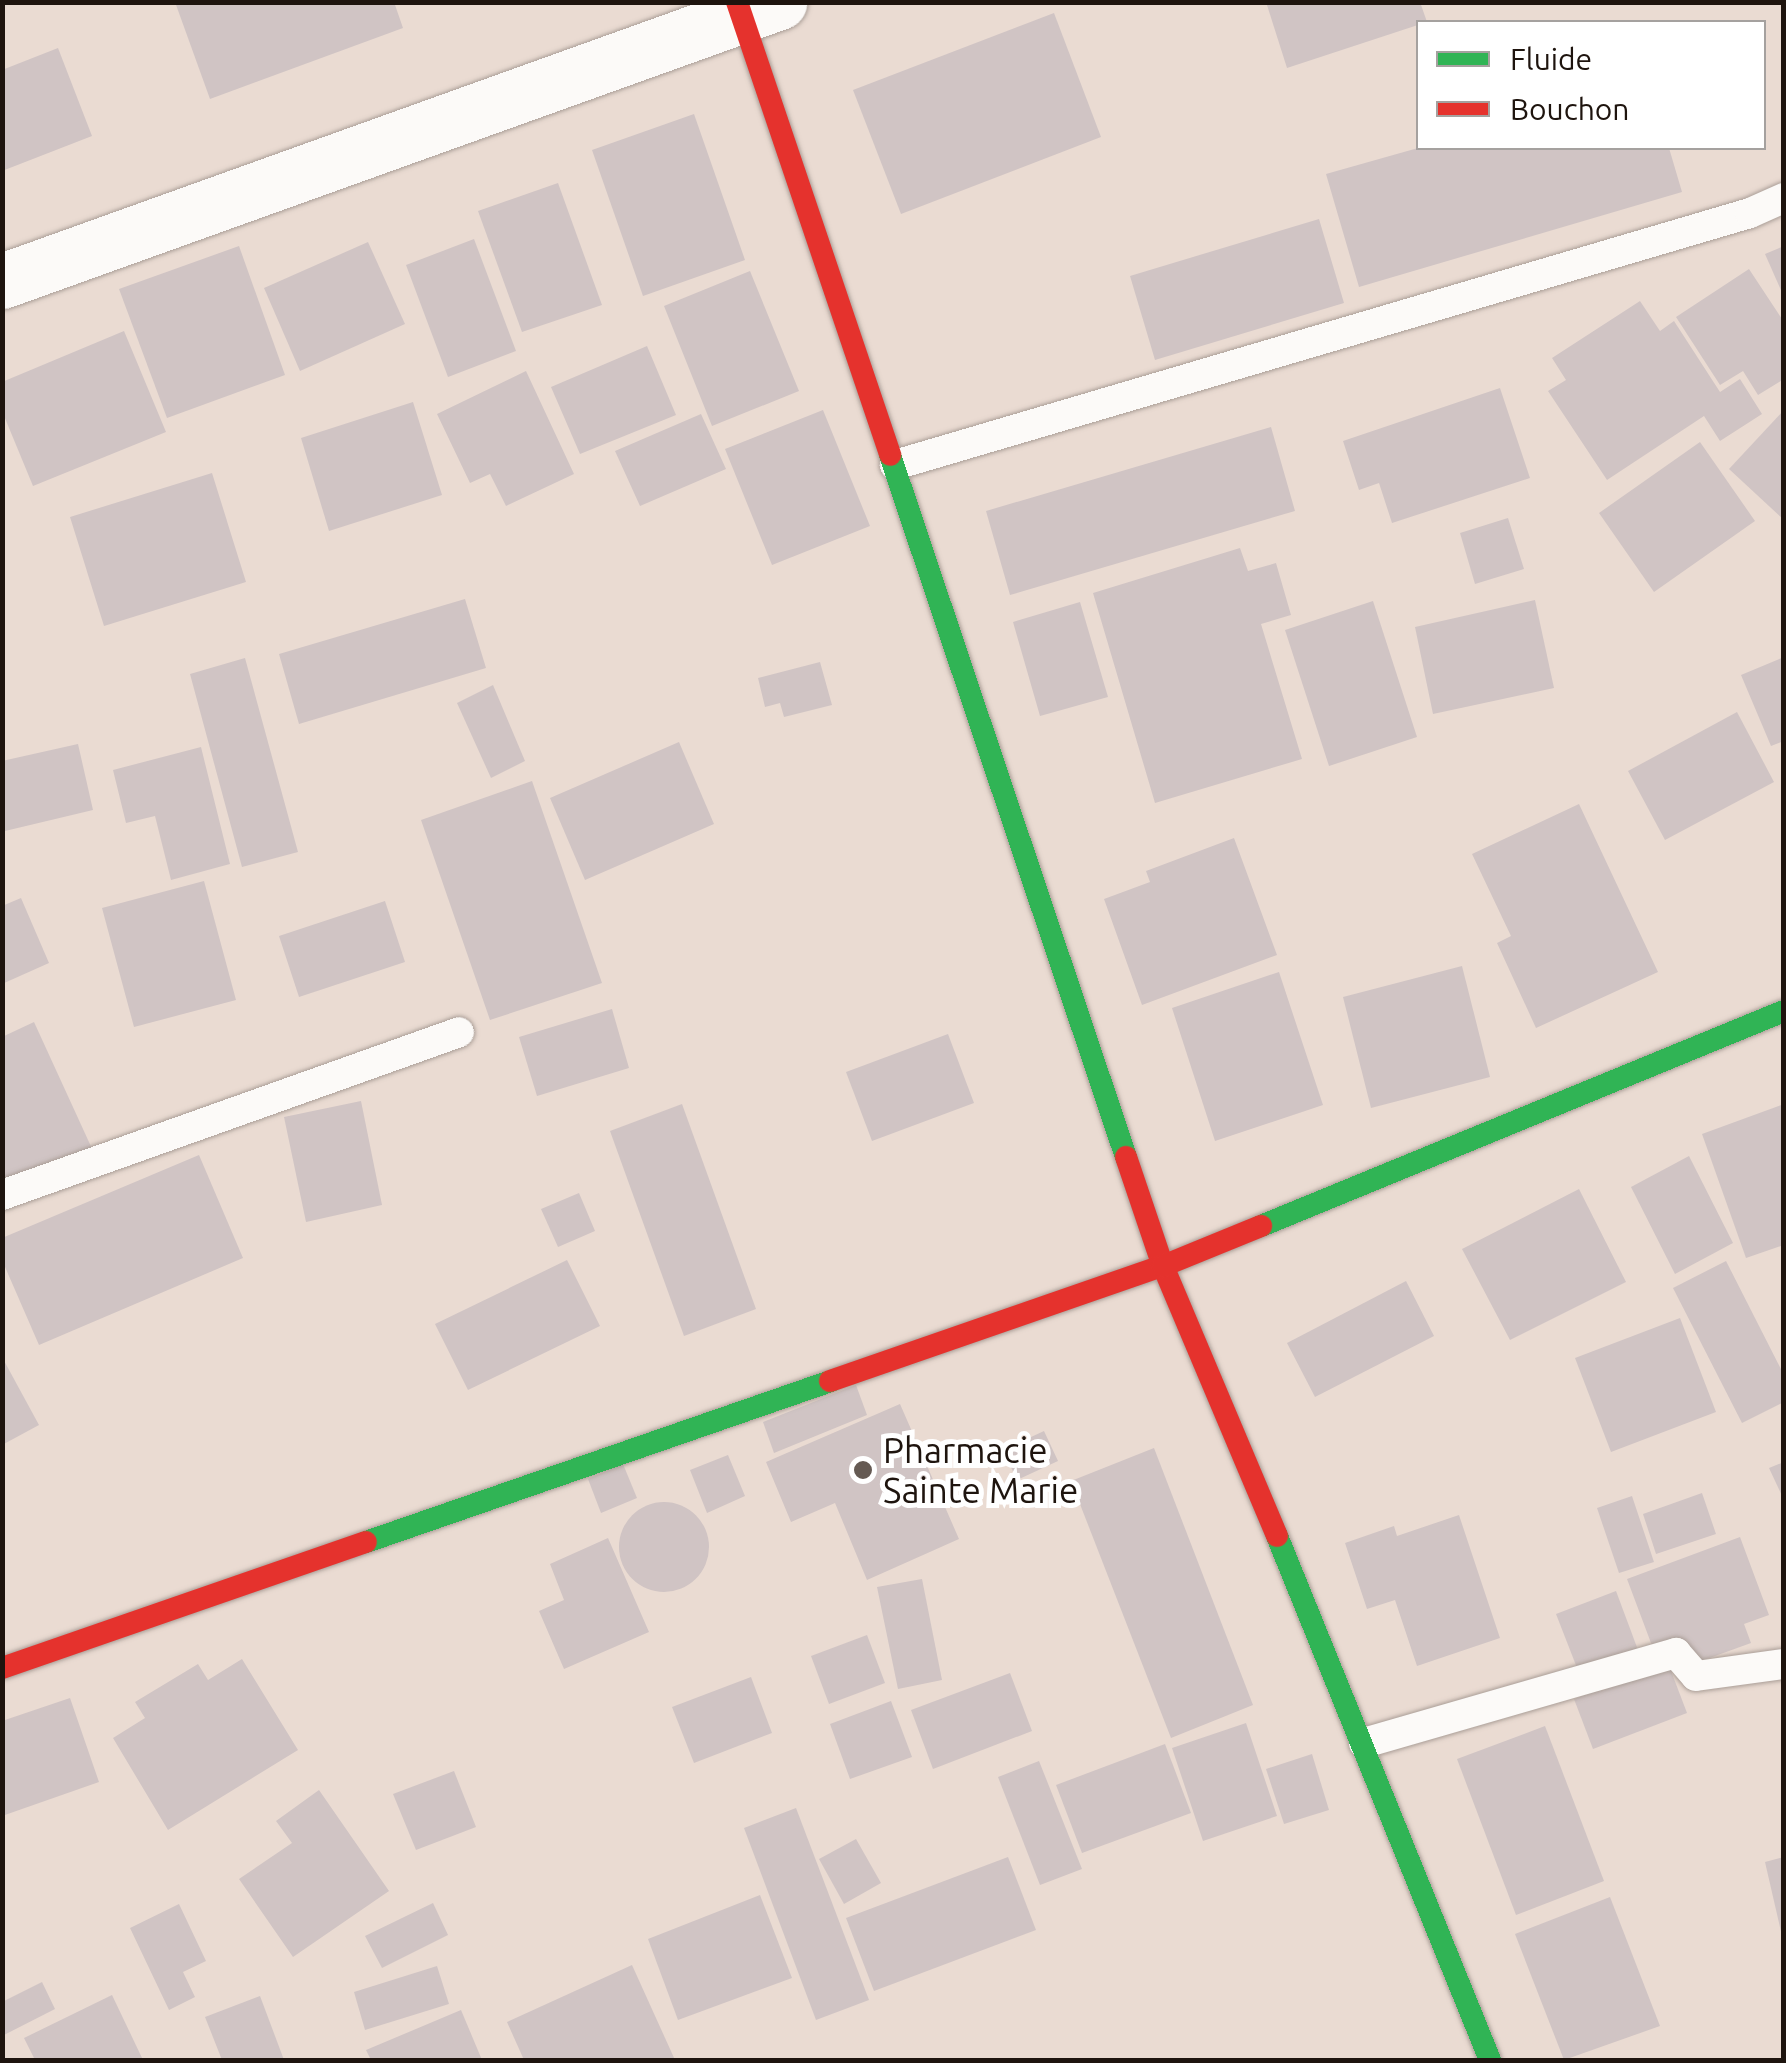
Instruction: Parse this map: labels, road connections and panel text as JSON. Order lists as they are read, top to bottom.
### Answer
{
  "places": ["Pharmacie Sainte Marie"],
  "legend": ["Fluide", "Bouchon"]
}
